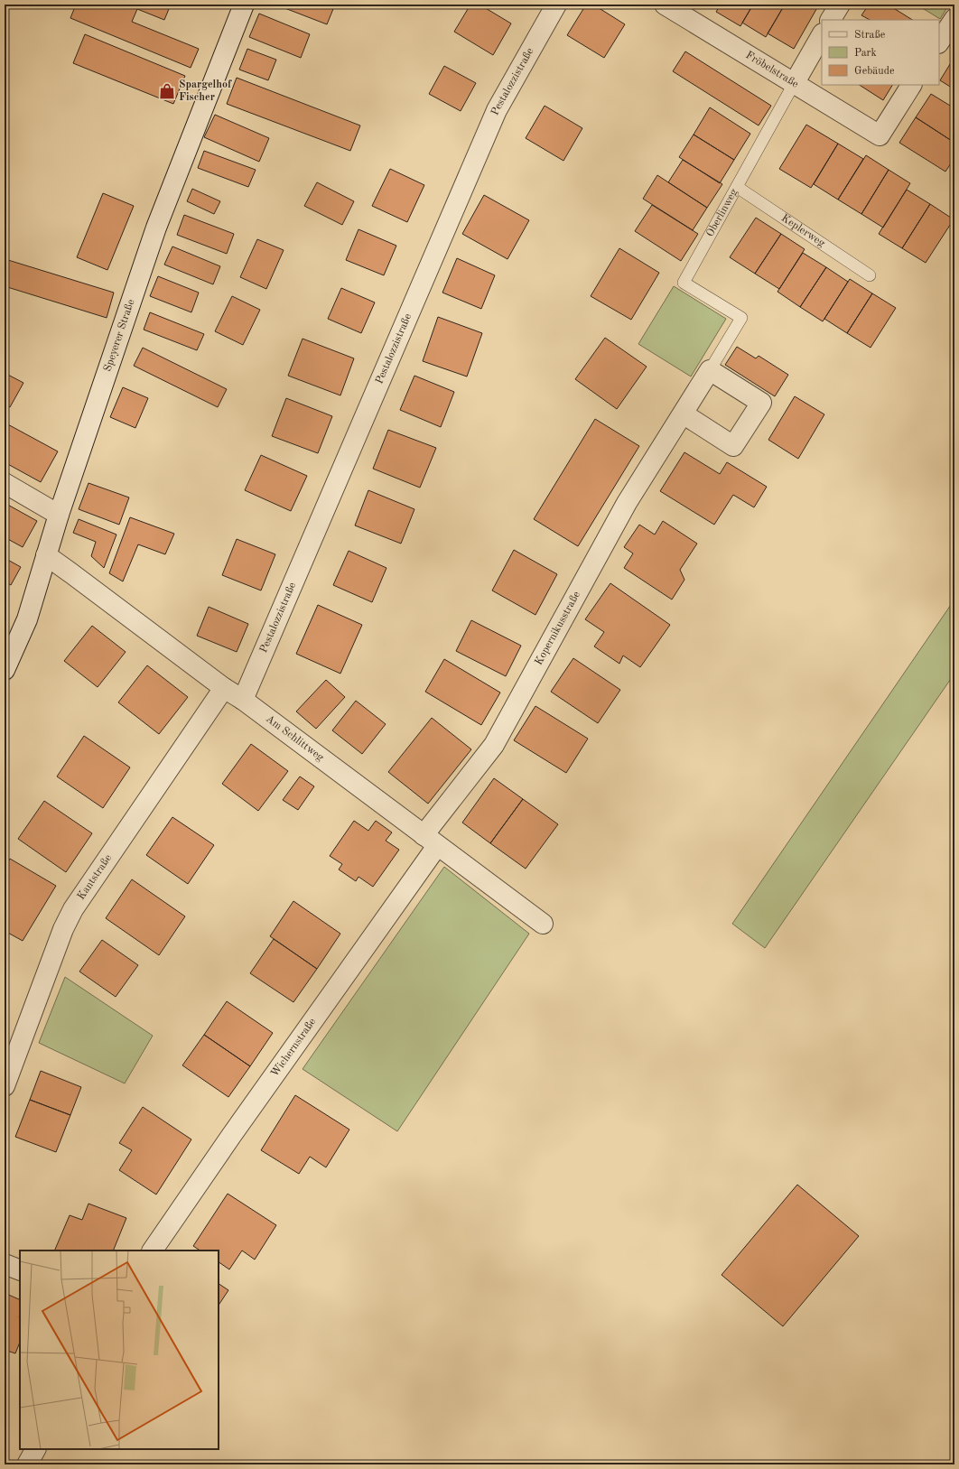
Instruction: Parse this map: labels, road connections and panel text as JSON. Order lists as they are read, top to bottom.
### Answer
{
  "streets": {
    "street": [
      "Fröbelstraße",
      "Pestalozzistraße",
      "Speyerer Straße",
      "Kopernikusstraße",
      "Am Schlittweg",
      "Kantstraße",
      "Wichernstraße"
    ],
    "lane": ["Oberlinweg", "Keplerweg"]
  },
  "crossings": [
    ["Fröbelstraße", "Oberlinweg"],
    ["Pestalozzistraße", "Am Schlittweg"],
    ["Oberlinweg", "Keplerweg"],
    ["Oberlinweg", "Kopernikusstraße"],
    ["Speyerer Straße", "Am Schlittweg"],
    ["Kopernikusstraße", "Am Schlittweg"],
    ["Kopernikusstraße", "Wichernstraße"],
    ["Am Schlittweg", "Kantstraße"],
    ["Am Schlittweg", "Wichernstraße"]
  ],
  "places": {
    "shop": ["Spargelhof Fischer"]
  },
  "legend": ["Straße", "Park", "Gebäude"]
}
